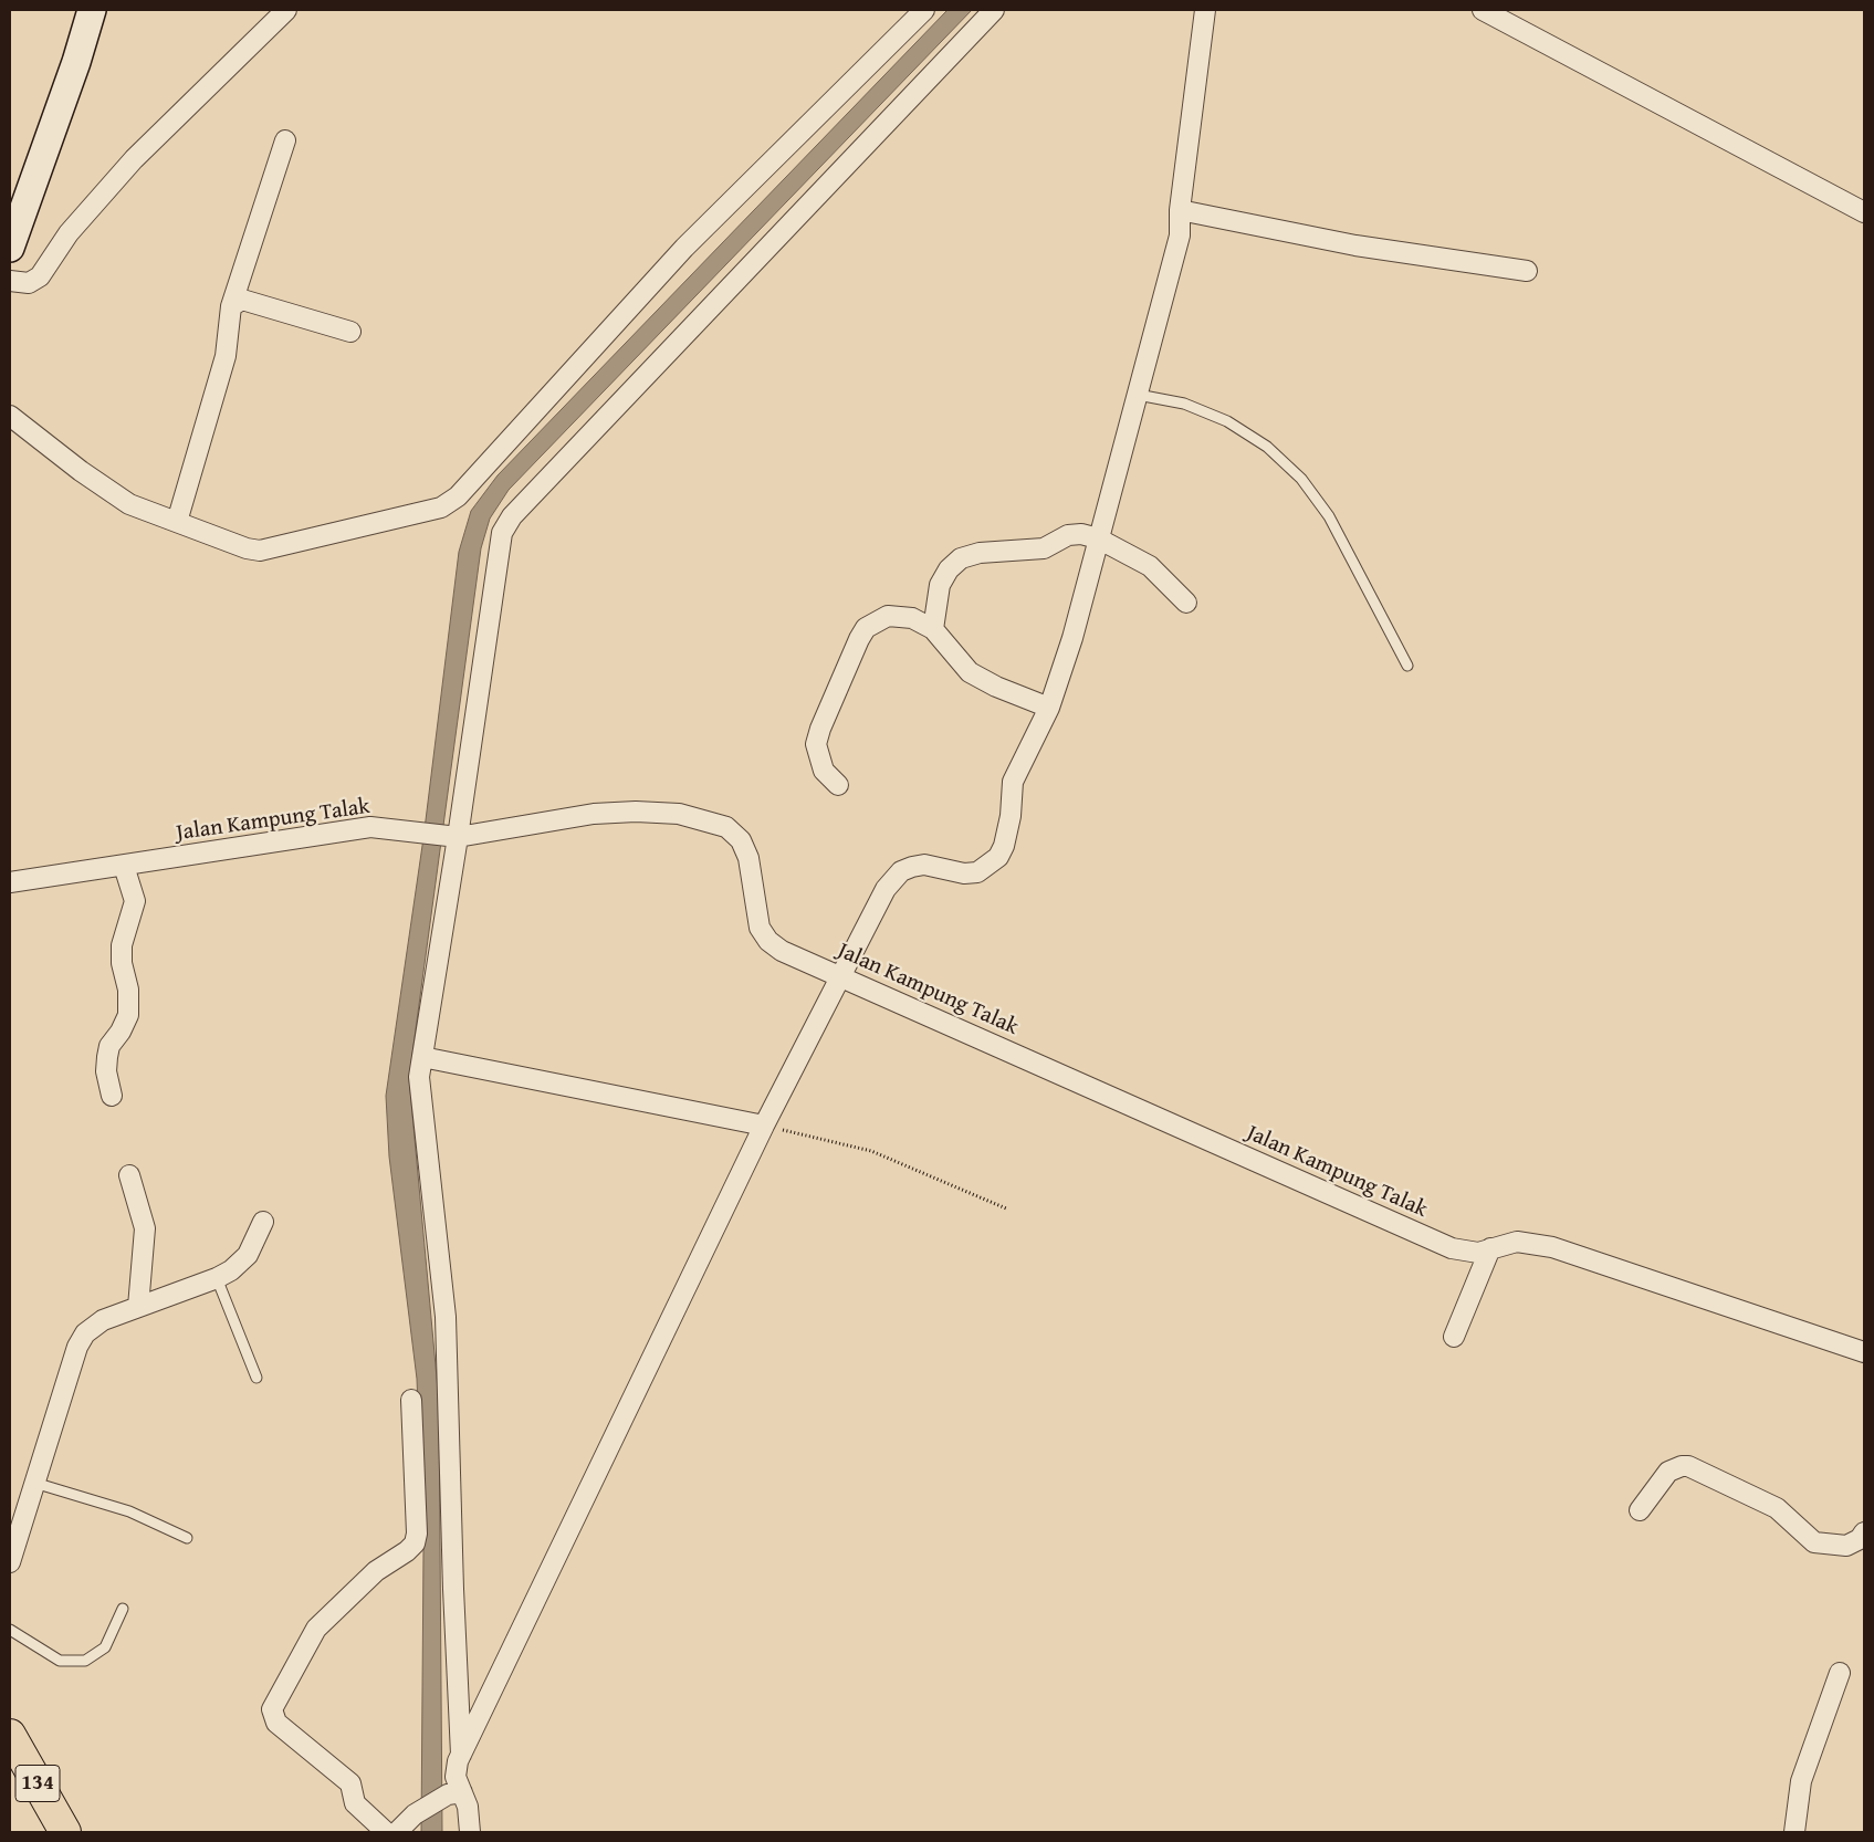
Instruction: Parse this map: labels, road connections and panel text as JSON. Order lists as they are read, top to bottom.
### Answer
{
  "streets": {
    "main road": ["134"],
    "street": ["Jalan Kampung Talak"]
  }
}
